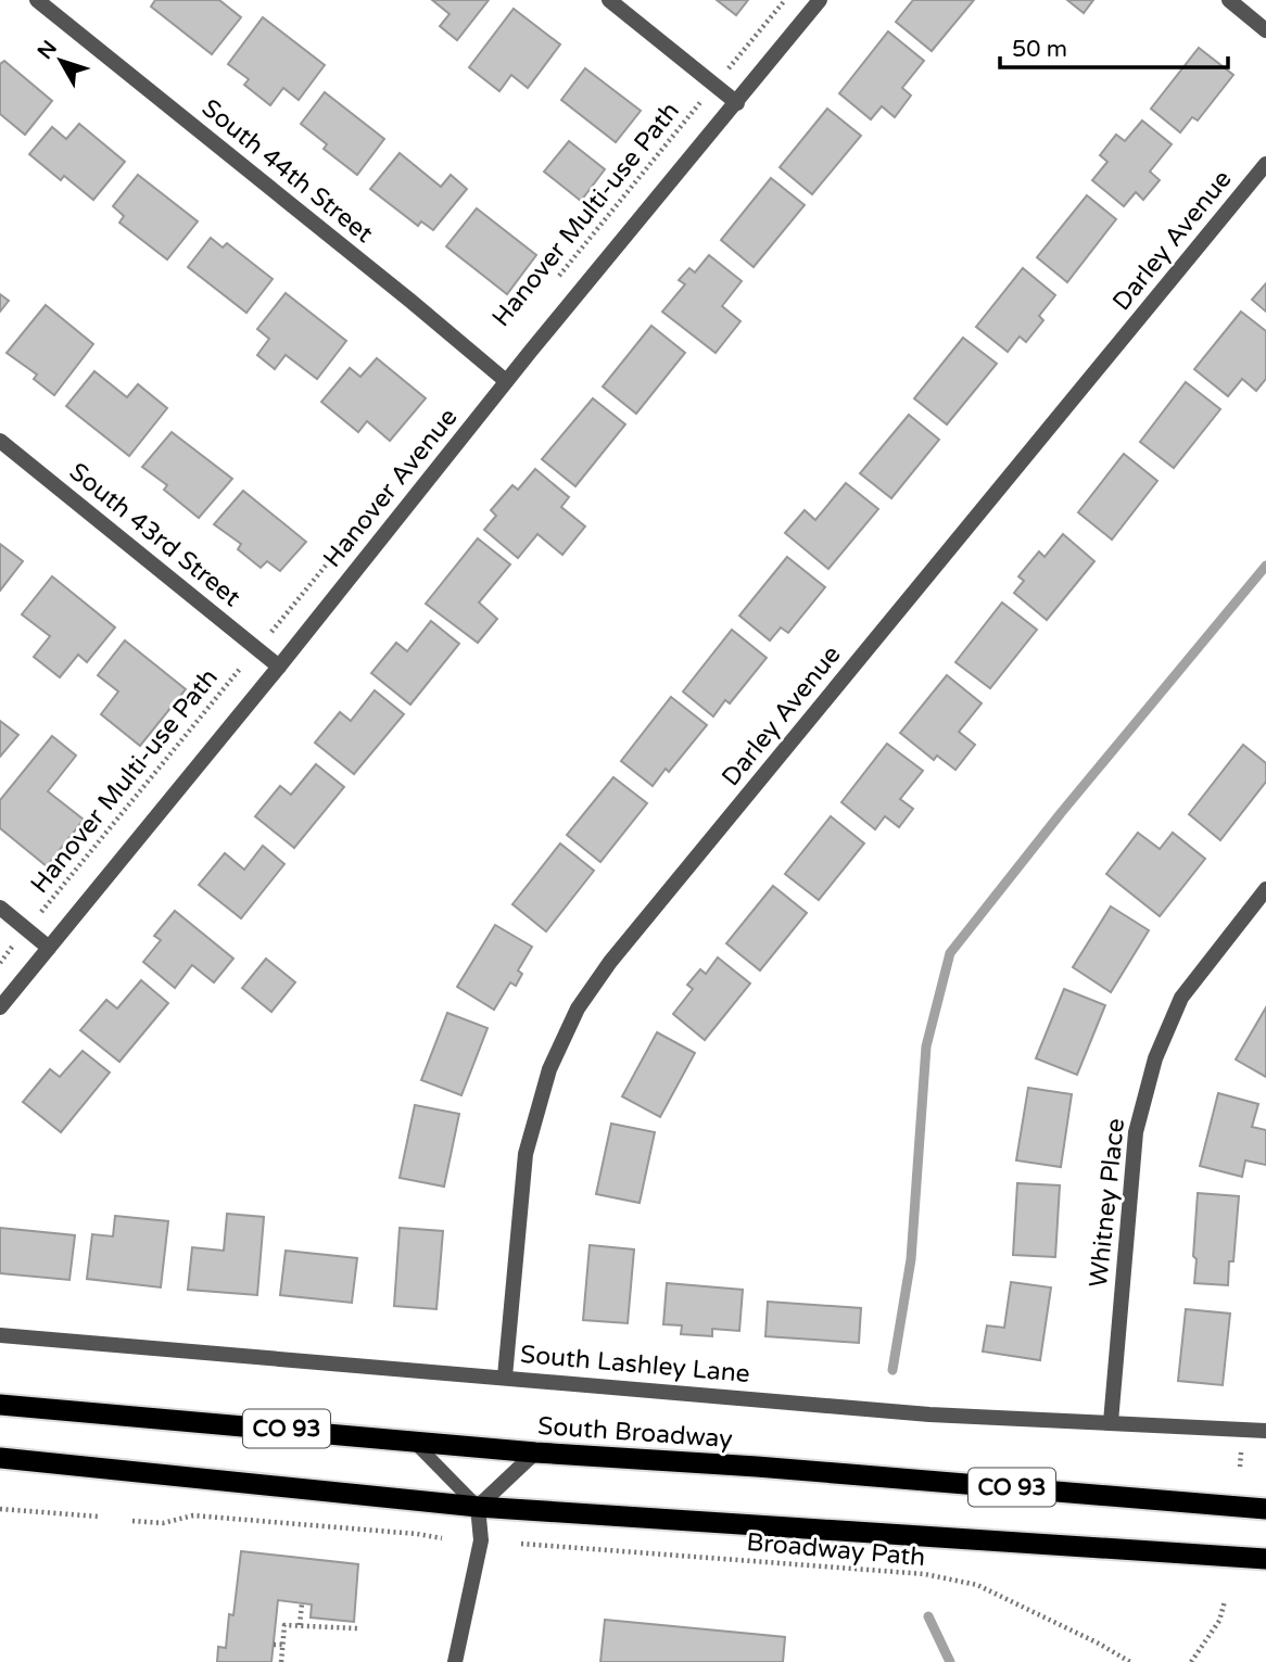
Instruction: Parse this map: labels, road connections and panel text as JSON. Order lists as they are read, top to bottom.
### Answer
{
  "streets": {
    "highway": ["CO 93", "South Broadway"],
    "street": [
      "South 44th Street",
      "Darley Avenue",
      "Hanover Avenue",
      "South 43rd Street",
      "Whitney Place",
      "South Lashley Lane"
    ],
    "path": ["Hanover Multi-use Path", "Broadway Path"]
  },
  "crossings": [
    ["South 44th Street", "Hanover Avenue"],
    ["Darley Avenue", "South Lashley Lane"],
    ["Hanover Avenue", "South 43rd Street"],
    ["Whitney Place", "South Lashley Lane"]
  ],
  "scale_bar": "50 m",
  "north": "top left"
}
